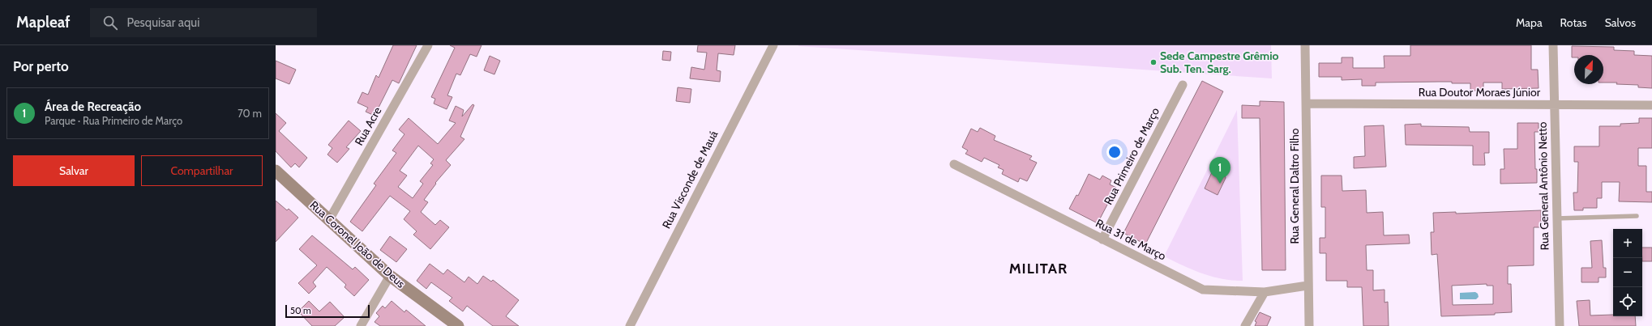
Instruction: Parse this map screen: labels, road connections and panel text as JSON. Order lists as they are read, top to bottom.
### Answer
{
  "streets": {
    "street": [
      "Rua Doutor Moraes Júnior",
      "Rua Acre",
      "Rua Primeiro de Março",
      "Rua Visconde de Mauá",
      "Rua General Daltro Filho",
      "Rua General Antônio Netto",
      "Rua 31 de Março",
      "Rua Coronel João de Deus"
    ]
  },
  "crossings": [
    ["Rua Doutor Moraes Júnior", "Rua General Daltro Filho"],
    ["Rua Doutor Moraes Júnior", "Rua General Antônio Netto"],
    ["Rua Acre", "Rua Coronel João de Deus"],
    ["Rua Primeiro de Março", "Rua 31 de Março"],
    ["Rua General Daltro Filho", "Rua 31 de Março"]
  ],
  "districts": ["MILITAR"],
  "places": ["Sede Campestre Grêmio Sub. Ten. Sarg."],
  "scale_bar": "50 m",
  "north": "top right",
  "page": {
    "header": "Mapleaf",
    "search": "Pesquisar aqui",
    "nav": ["Mapa", "Rotas", "Salvos"],
    "heading": "Por perto",
    "list": [
      {
        "mark": "1",
        "name": "Área de Recreação",
        "note": "Parque · Rua Primeiro de Março",
        "value": "70 m"
      }
    ],
    "buttons": ["Salvar", "Compartilhar"],
    "pins": "1",
    "map_buttons": ["+", "−"],
    "scale": "50 m"
  }
}
